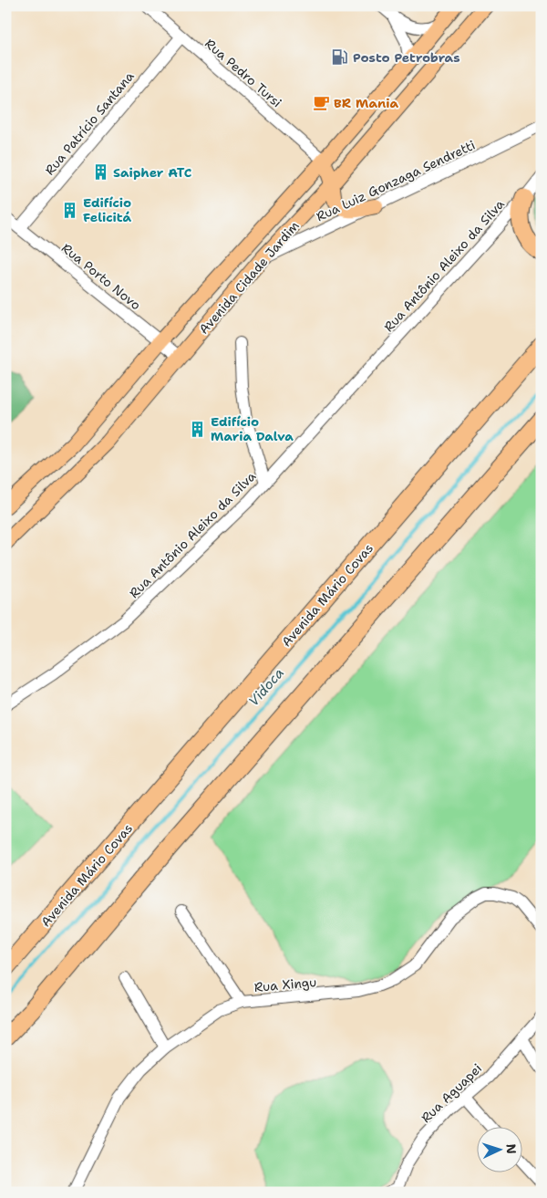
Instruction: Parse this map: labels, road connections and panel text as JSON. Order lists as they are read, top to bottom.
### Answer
{
  "streets": {
    "highway": ["Avenida Mário Covas"],
    "main road": ["Avenida Cidade Jardim"],
    "street": [
      "Rua Pedro Tursi",
      "Rua Patrício Santana",
      "Rua Luiz Gonzaga Sendretti",
      "Rua Antônio Aleixo da Silva",
      "Rua Porto Novo",
      "Rua Xingu",
      "Rua Aguapei"
    ]
  },
  "crossings": [
    ["Rua Pedro Tursi", "Rua Patrício Santana"],
    ["Rua Pedro Tursi", "Avenida Cidade Jardim"],
    ["Rua Patrício Santana", "Rua Porto Novo"],
    ["Rua Luiz Gonzaga Sendretti", "Avenida Cidade Jardim"],
    ["Rua Porto Novo", "Avenida Cidade Jardim"]
  ],
  "water": ["Vidoca"],
  "places": {
    "fuel station": ["Posto Petrobras"],
    "cafe": ["BR Mania"],
    "building": ["Saipher ATC", "Edifício Felicitá", "Edifício Maria Dalva"]
  },
  "north": "right"
}
